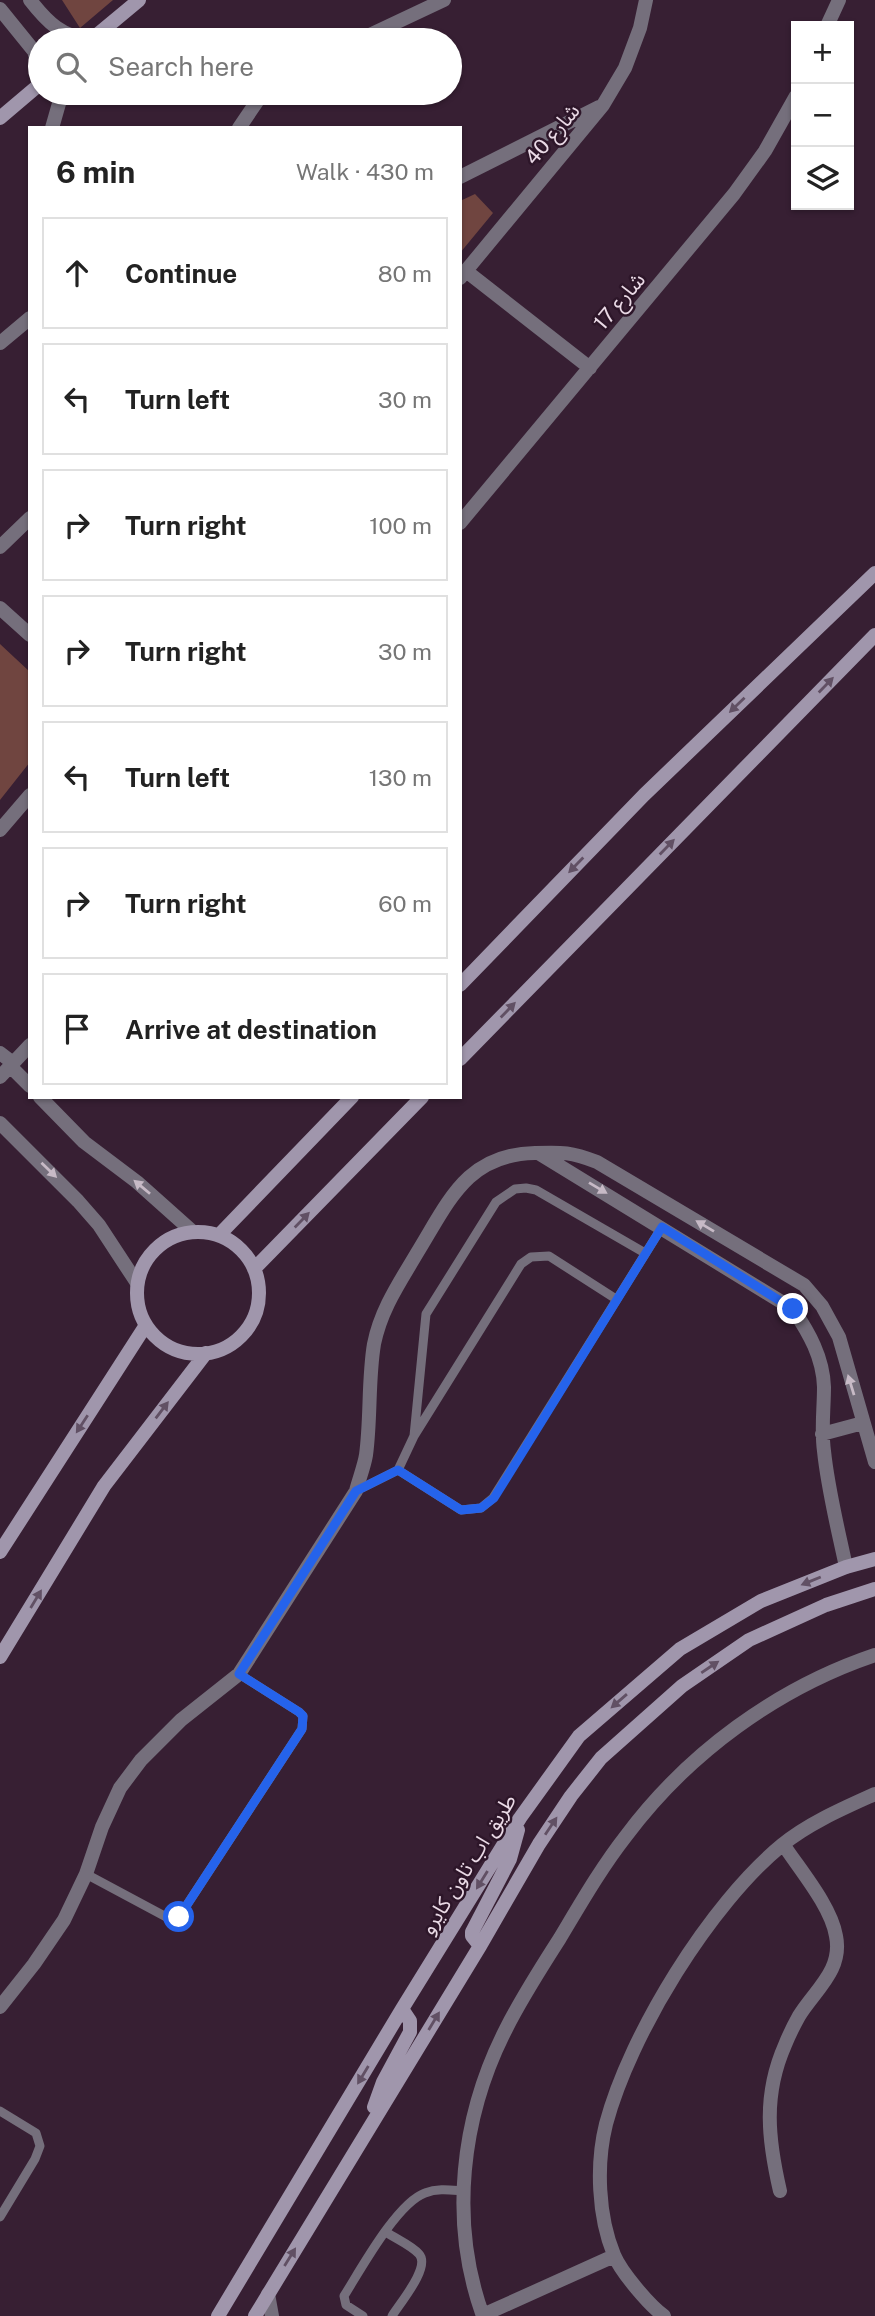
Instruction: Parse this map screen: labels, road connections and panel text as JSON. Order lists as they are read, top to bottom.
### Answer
{
  "streets": {
    "main road": ["طريق اب تاون كايرو"],
    "street": ["شارع 40", "شارع 17"]
  },
  "page": {
    "map_buttons": ["+", "−"],
    "search": "Search here",
    "heading": ["6 min", "Walk · 430 m"],
    "list": [
      ["Continue", "80 m"],
      ["Turn left", "30 m"],
      ["Turn right", "100 m"],
      ["Turn right", "30 m"],
      ["Turn left", "130 m"],
      ["Turn right", "60 m"],
      "Arrive at destination"
    ]
  }
}
